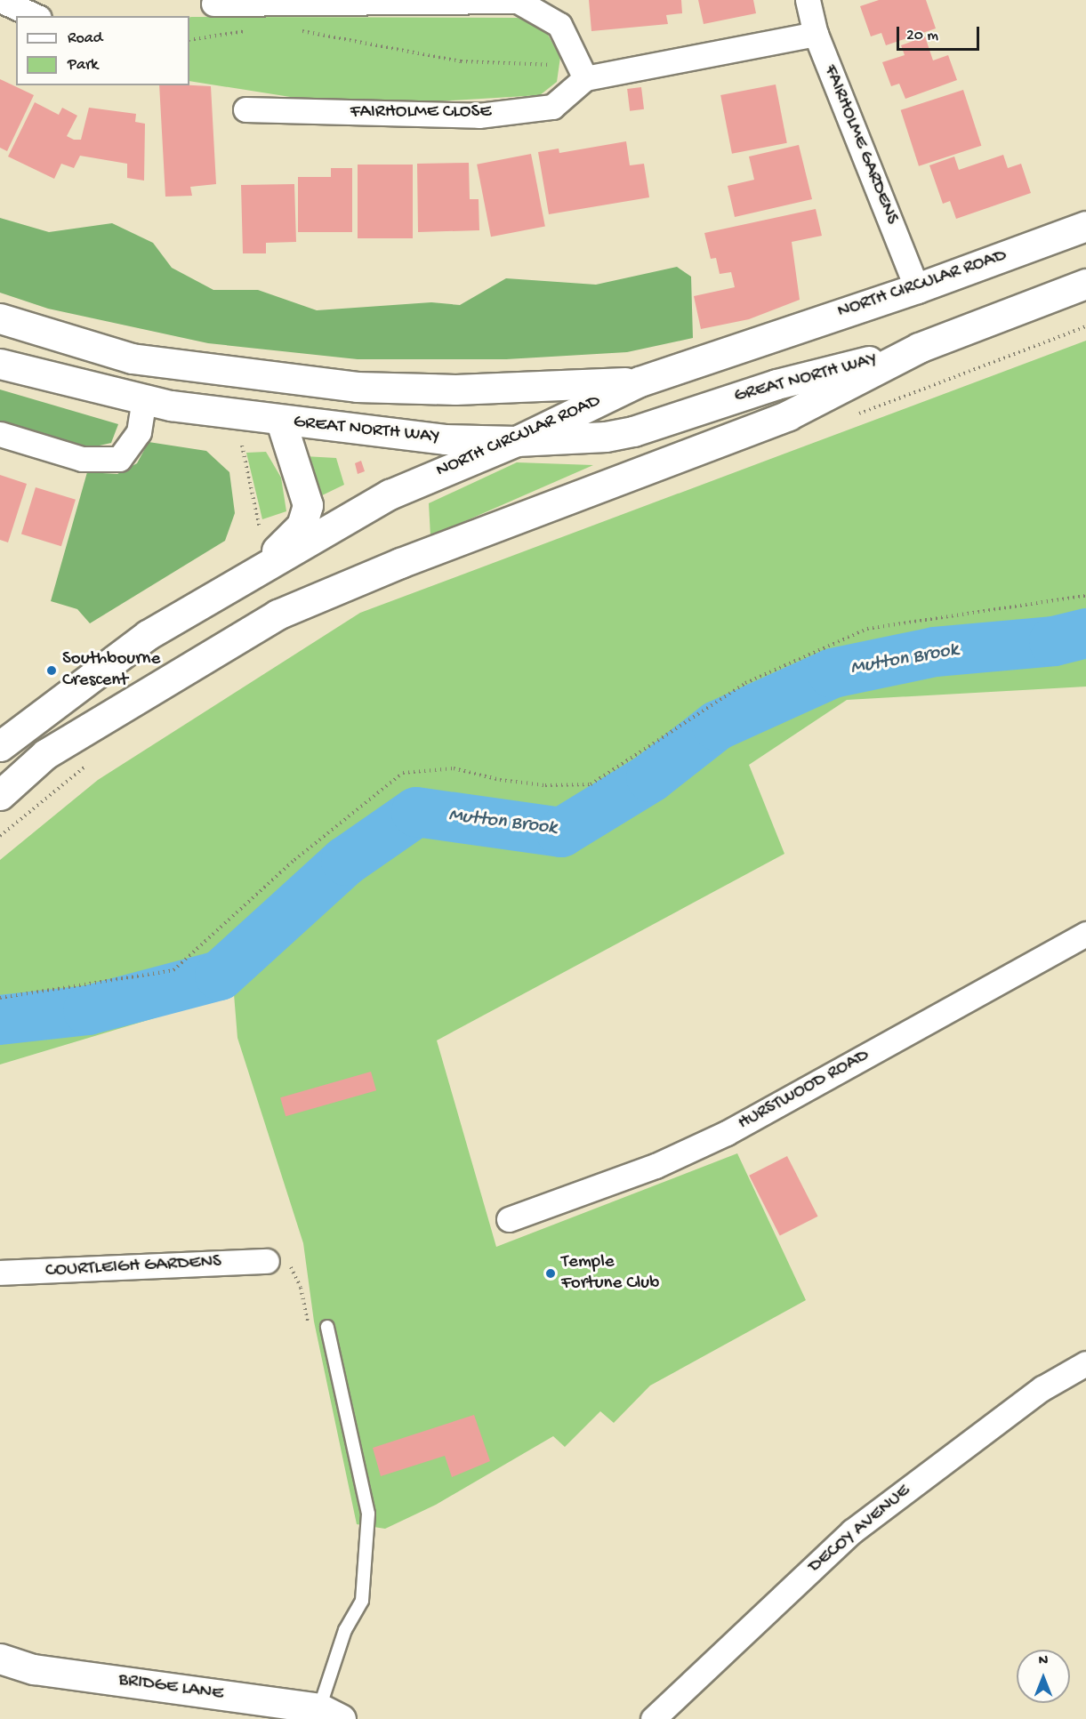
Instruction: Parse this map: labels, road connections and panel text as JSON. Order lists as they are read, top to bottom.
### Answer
{
  "streets": {
    "main road": ["NORTH CIRCULAR ROAD", "GREAT NORTH WAY", "BRIDGE LANE"],
    "street": [
      "FAIRHOLME CLOSE",
      "FAIRHOLME GARDENS",
      "HURSTWOOD ROAD",
      "COURTLEIGH GARDENS",
      "DECOY AVENUE"
    ]
  },
  "crossings": [
    ["FAIRHOLME CLOSE", "FAIRHOLME GARDENS"],
    ["FAIRHOLME GARDENS", "NORTH CIRCULAR ROAD"],
    ["NORTH CIRCULAR ROAD", "GREAT NORTH WAY"]
  ],
  "water": ["Mutton Brook"],
  "places": ["Southbourne Crescent", "Temple Fortune Club"],
  "legend": ["Road", "Park"],
  "scale_bar": "20 m",
  "north": "top"
}
